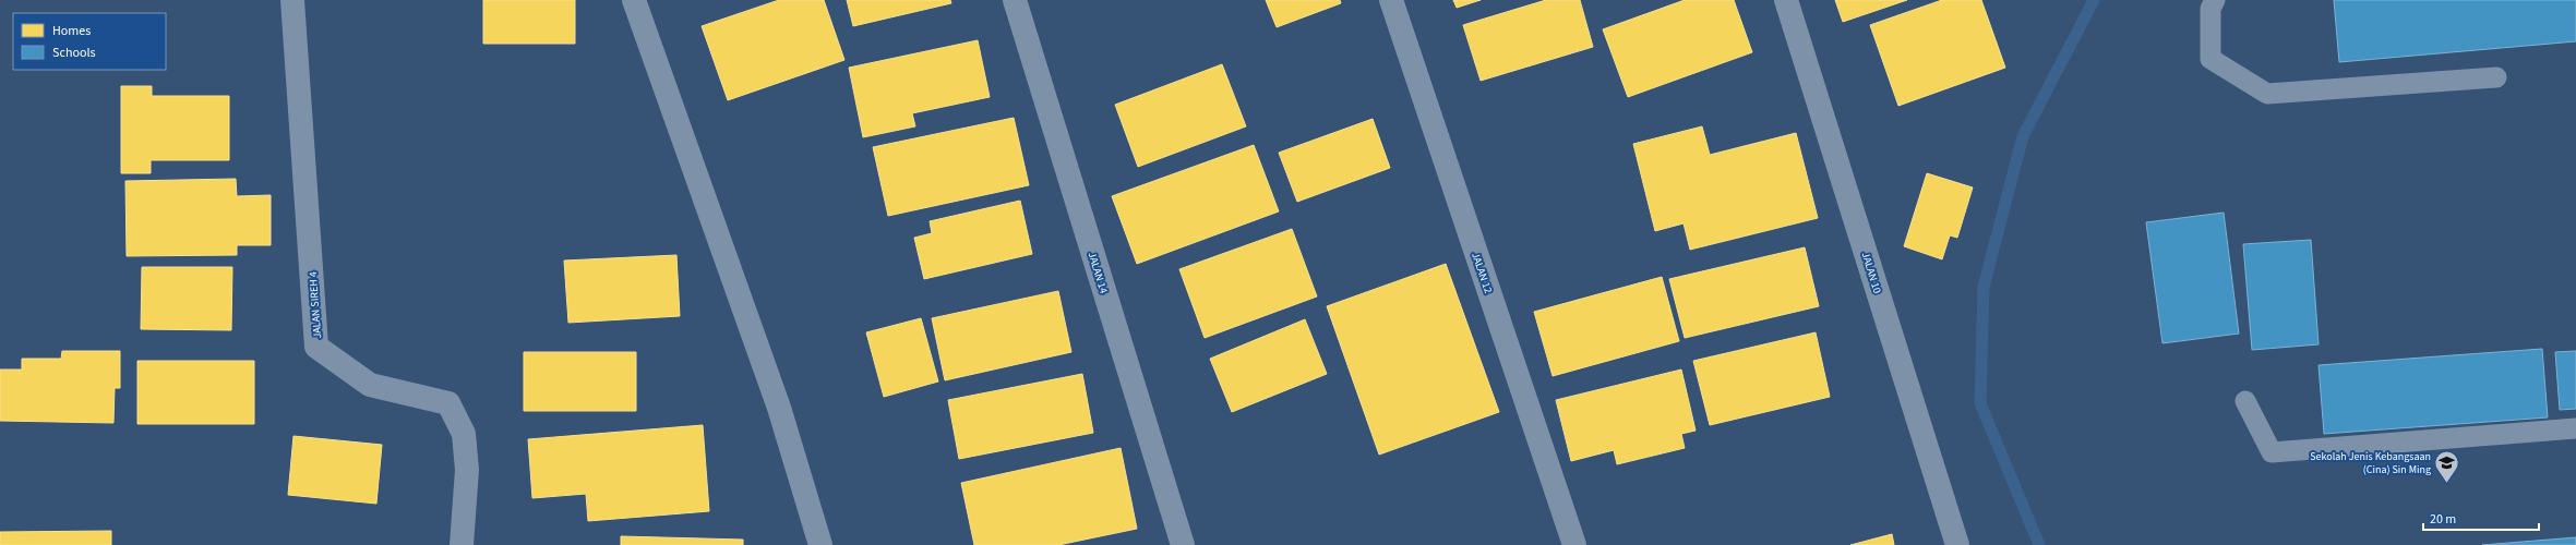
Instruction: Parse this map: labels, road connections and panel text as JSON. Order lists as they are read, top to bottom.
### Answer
{
  "streets": {
    "street": [
      "JALAN 14",
      "JALAN 12",
      "JALAN 10",
      "JALAN SIREH 4"
    ]
  },
  "places": {
    "school or university": ["Sekolah Jenis Kebangsaan (Cina) Sin Ming"]
  },
  "legend": ["Homes", "Schools"],
  "scale_bar": "20 m"
}
